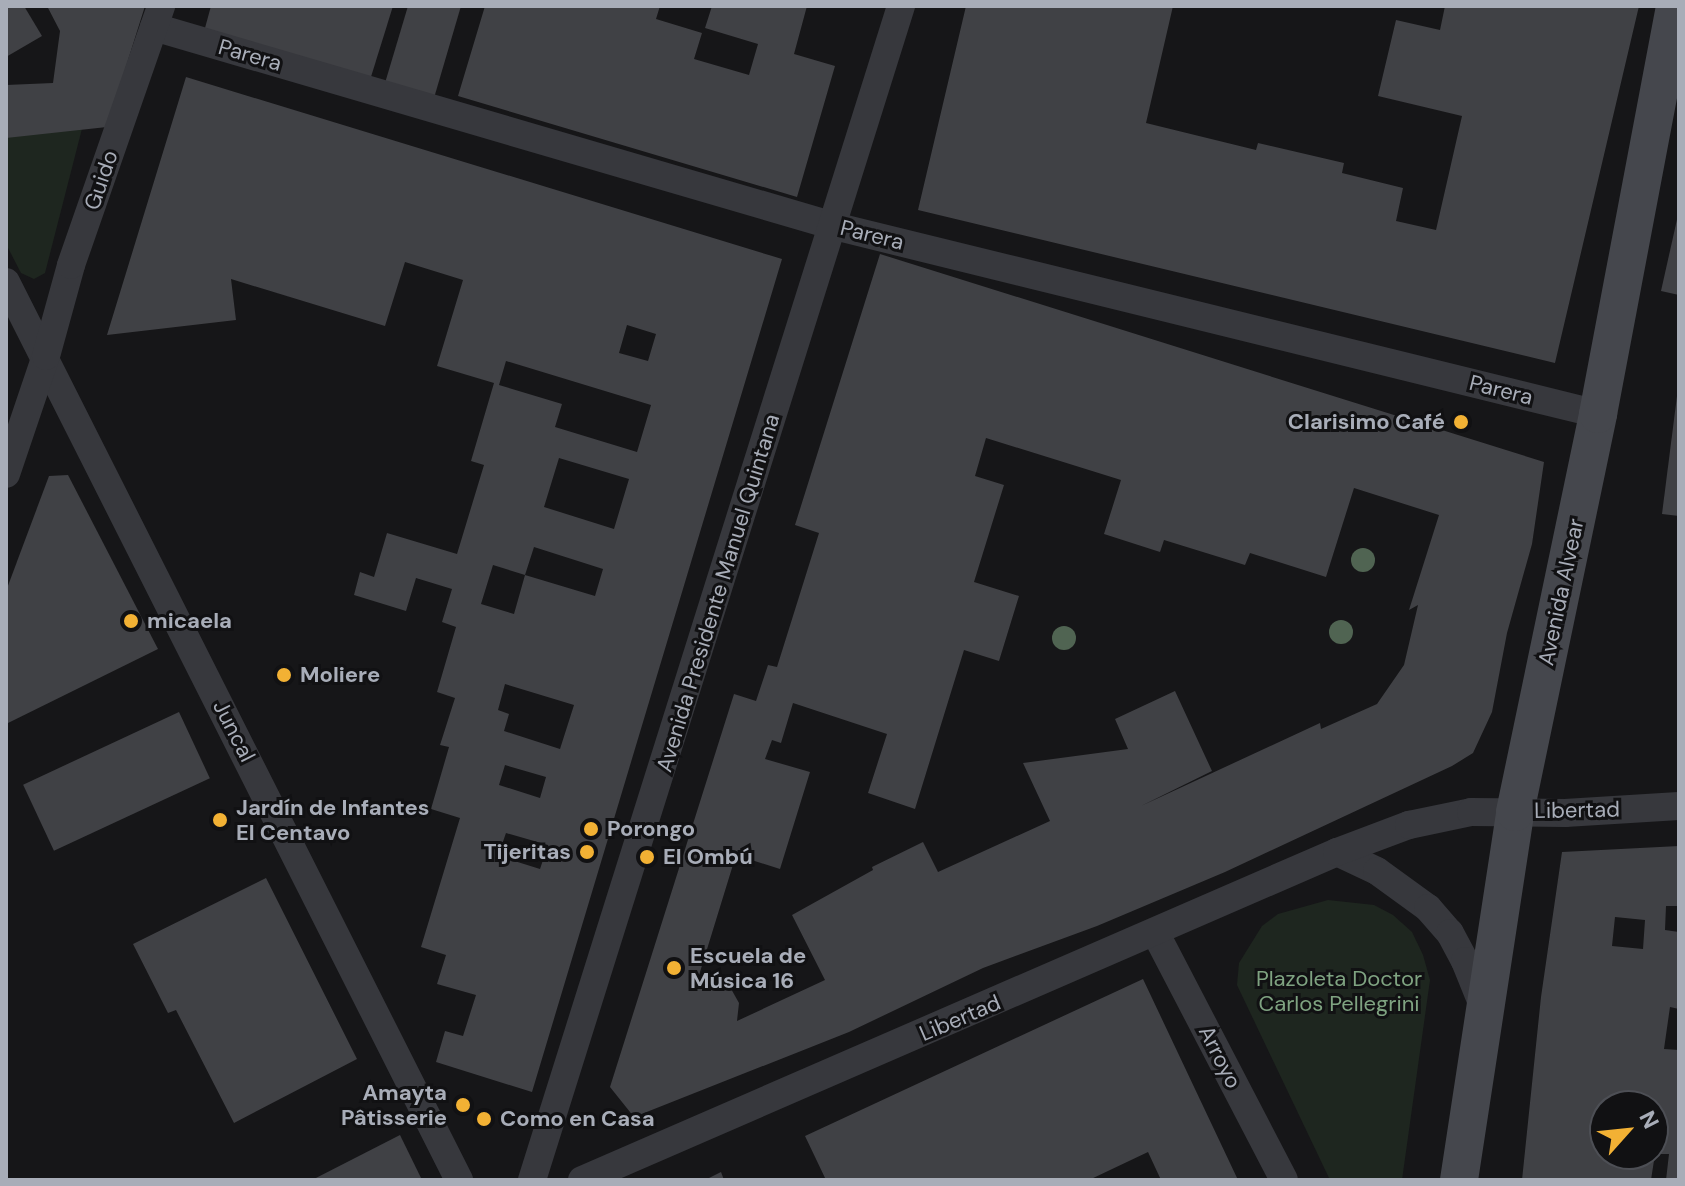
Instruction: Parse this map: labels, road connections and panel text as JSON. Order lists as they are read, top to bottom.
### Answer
{
  "streets": {
    "street": [
      "Parera",
      "Guido",
      "Avenida Alvear",
      "Avenida Presidente Manuel Quintana",
      "Juncal",
      "Libertad",
      "Arroyo"
    ]
  },
  "crossings": [
    ["Parera", "Guido"],
    ["Parera", "Avenida Alvear"],
    ["Parera", "Avenida Presidente Manuel Quintana"],
    ["Guido", "Juncal"],
    ["Avenida Alvear", "Libertad"],
    ["Libertad", "Arroyo"]
  ],
  "parks": ["Plazoleta Doctor Carlos Pellegrini"],
  "places": [
    "Clarisimo Café",
    "micaela",
    "Moliere",
    "Jardín de Infantes El Centavo",
    "Porongo",
    "Tijeritas",
    "El Ombú",
    "Escuela de Música 16",
    "Amayta Pâtisserie",
    "Como en Casa"
  ],
  "north": "top right"
}
